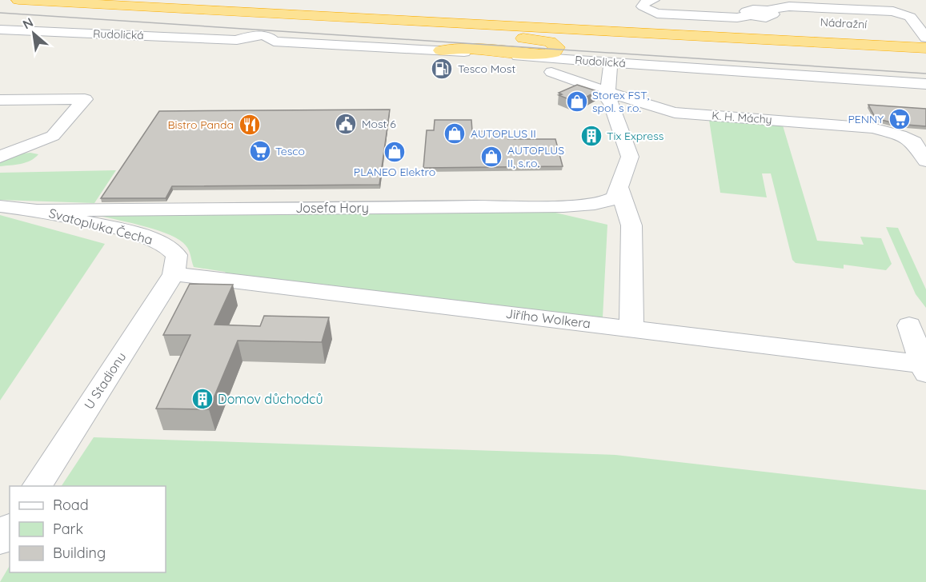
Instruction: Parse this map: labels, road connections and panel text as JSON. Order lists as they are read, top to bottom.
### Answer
{
  "streets": {
    "street": [
      "Rudolická",
      "K. H. Máchy",
      "Josefa Hory",
      "Svatopluka Čecha",
      "Jiřího Wolkera",
      "U Stadionu"
    ]
  },
  "crossings": [
    ["Rudolická", "Josefa Hory"],
    ["K. H. Máchy", "Josefa Hory"],
    ["Josefa Hory", "Svatopluka Čecha"],
    ["Svatopluka Čecha", "Jiřího Wolkera"],
    ["Svatopluka Čecha", "U Stadionu"],
    ["Jiřího Wolkera", "U Stadionu"]
  ],
  "places": {
    "fuel station": ["Tesco Most"],
    "shop": [
      "Storex FST, spol. s r.o.",
      "AUTOPLUS II",
      "PLANEO Elektro",
      "AUTOPLUS II, s.r.o."
    ],
    "supermarket": ["PENNY", "Tesco"],
    "public building": ["Most 6"],
    "restaurant": ["Bistro Panda"],
    "building": ["Tix Express", "Domov důchodců"]
  },
  "legend": ["Road", "Park", "Building"],
  "north": "top left"
}
